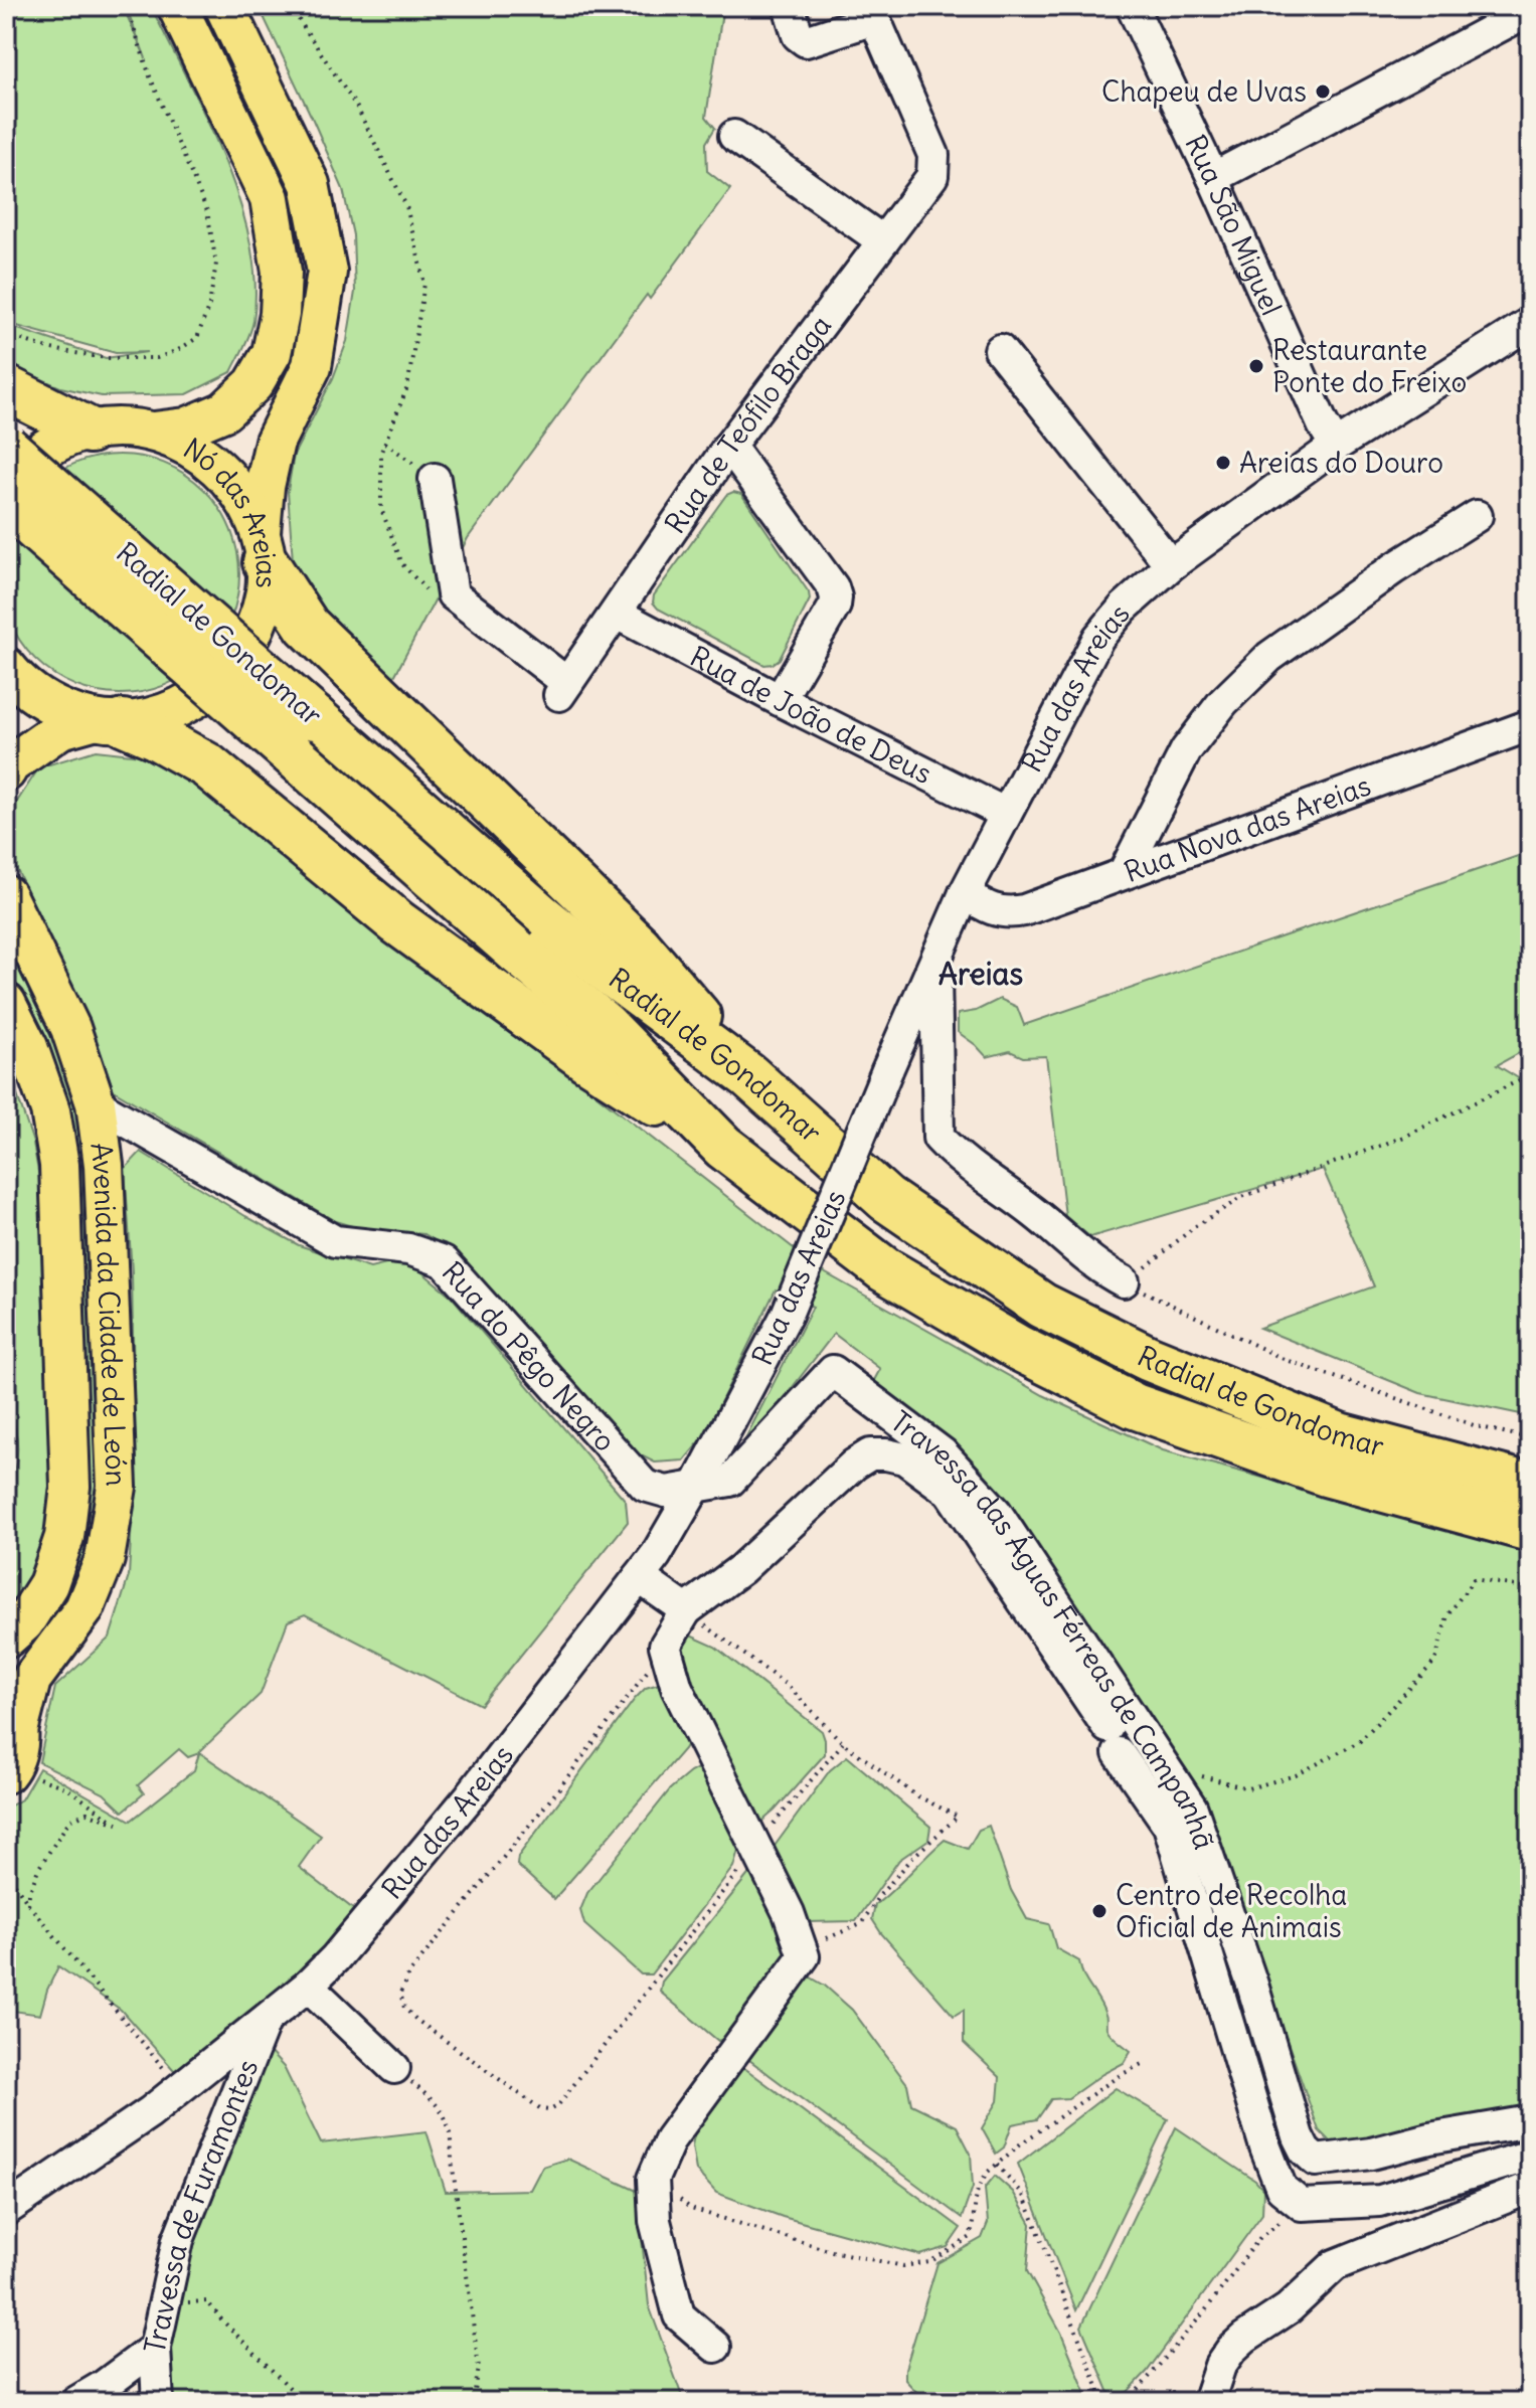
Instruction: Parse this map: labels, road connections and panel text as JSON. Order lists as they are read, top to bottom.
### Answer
{
  "streets": {
    "highway": ["Radial de Gondomar"],
    "main road": ["Nó das Areias", "Avenida da Cidade de León"],
    "street": [
      "Rua São Miguel",
      "Rua de Teófilo Braga",
      "Rua das Areias",
      "Rua de João de Deus",
      "Rua Nova das Areias",
      "Rua do Pêgo Negro",
      "Travessa das Águas Férreas de Campanhã",
      "Travessa de Furamontes"
    ]
  },
  "crossings": [
    ["Rua São Miguel", "Rua das Areias"],
    ["Rua de Teófilo Braga", "Rua de João de Deus"],
    ["Rua das Areias", "Rua de João de Deus"],
    ["Rua das Areias", "Rua Nova das Areias"],
    ["Rua das Areias", "Rua do Pêgo Negro"],
    ["Rua das Areias", "Travessa das Águas Férreas de Campanhã"],
    ["Rua das Areias", "Travessa de Furamontes"],
    ["Avenida da Cidade de León", "Rua do Pêgo Negro"],
    ["Rua do Pêgo Negro", "Travessa das Águas Férreas de Campanhã"]
  ],
  "districts": ["Areias"],
  "places": [
    "Chapeu de Uvas",
    "Restaurante Ponte do Freixo",
    "Areias do Douro",
    "Centro de Recolha Oficial de Animais"
  ]
}
